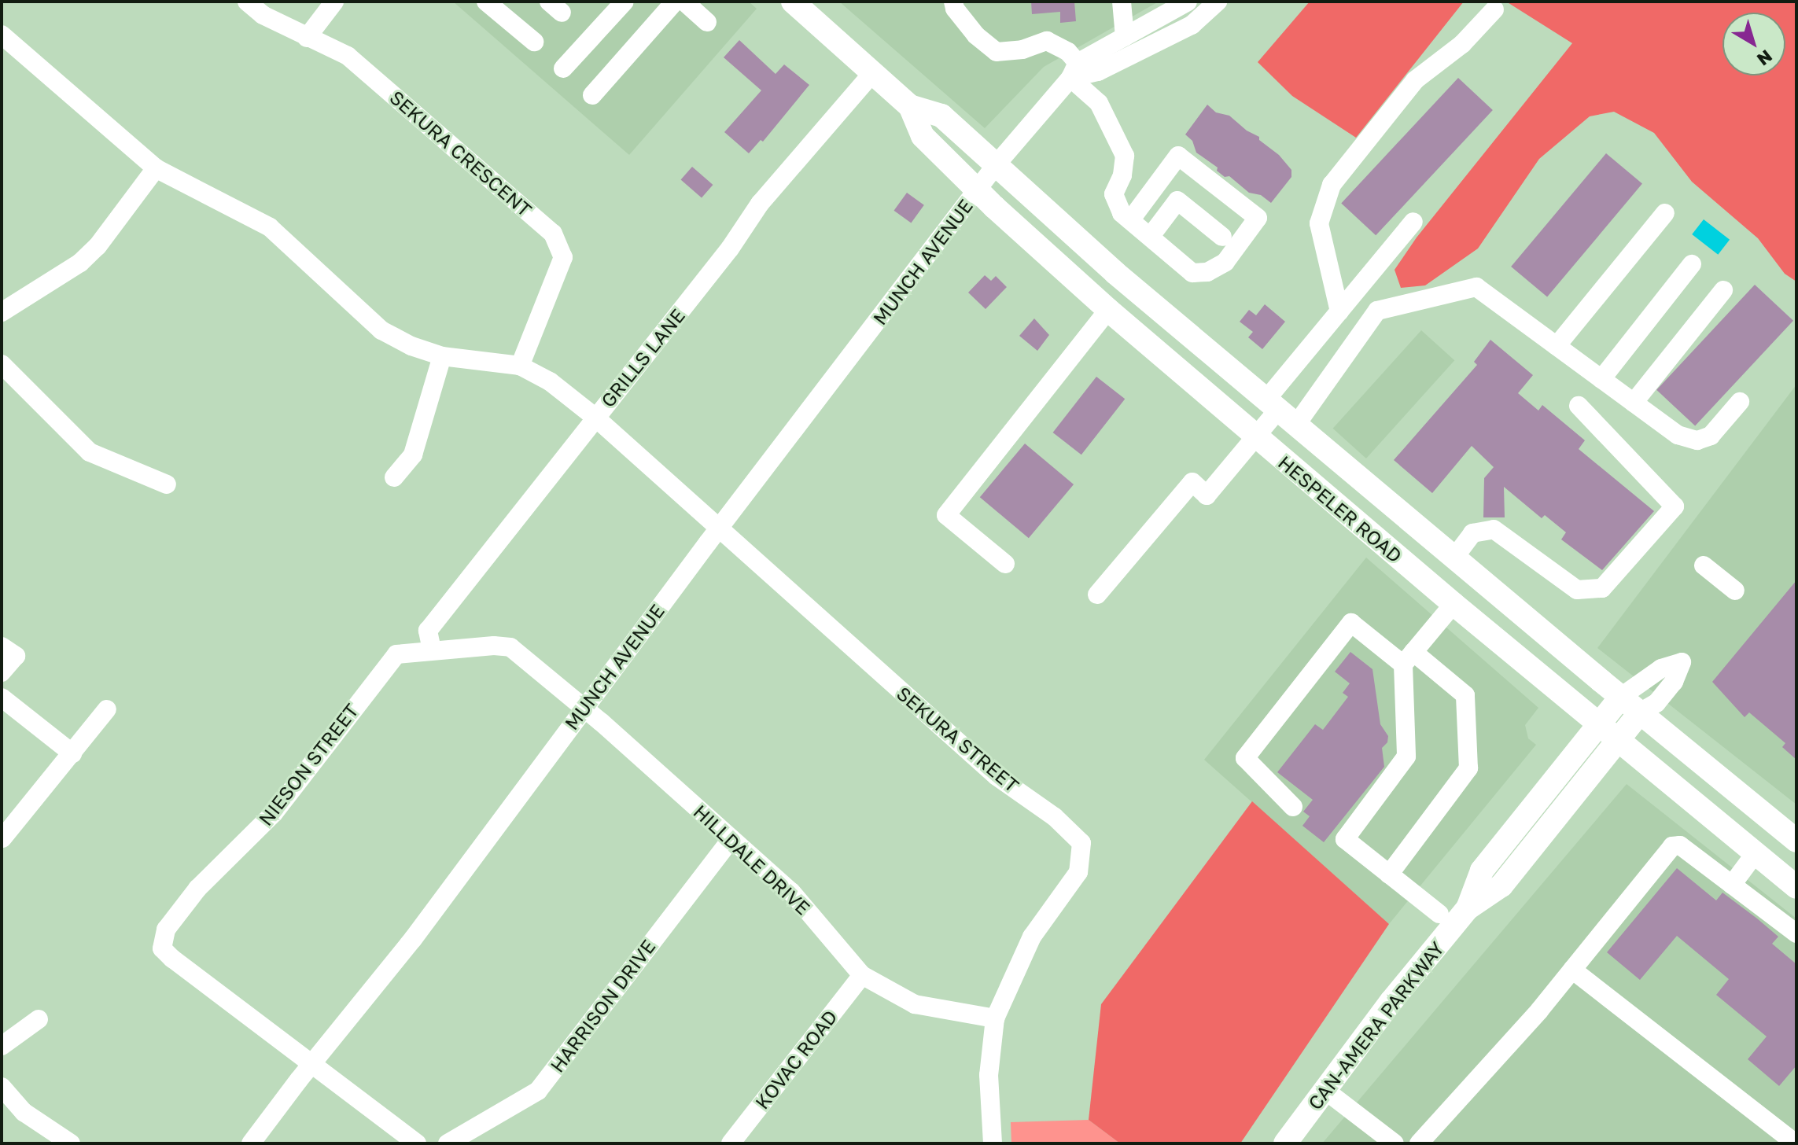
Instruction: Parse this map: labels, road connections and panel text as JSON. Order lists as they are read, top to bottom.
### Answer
{
  "streets": {
    "main road": ["HESPELER ROAD", "CAN-AMERA PARKWAY"],
    "street": [
      "SEKURA CRESCENT",
      "MUNCH AVENUE",
      "GRILLS LANE",
      "SEKURA STREET",
      "NIESON STREET",
      "HILLDALE DRIVE",
      "HARRISON DRIVE",
      "KOVAC ROAD"
    ]
  },
  "crossings": [
    ["MUNCH AVENUE", "HESPELER ROAD"],
    ["MUNCH AVENUE", "SEKURA STREET"],
    ["MUNCH AVENUE", "NIESON STREET"],
    ["MUNCH AVENUE", "HILLDALE DRIVE"],
    ["GRILLS LANE", "HESPELER ROAD"],
    ["GRILLS LANE", "SEKURA STREET"],
    ["GRILLS LANE", "NIESON STREET"],
    ["HESPELER ROAD", "CAN-AMERA PARKWAY"],
    ["SEKURA STREET", "HILLDALE DRIVE"],
    ["NIESON STREET", "HILLDALE DRIVE"],
    ["HILLDALE DRIVE", "HARRISON DRIVE"],
    ["HILLDALE DRIVE", "KOVAC ROAD"]
  ],
  "north": "bottom right"
}
